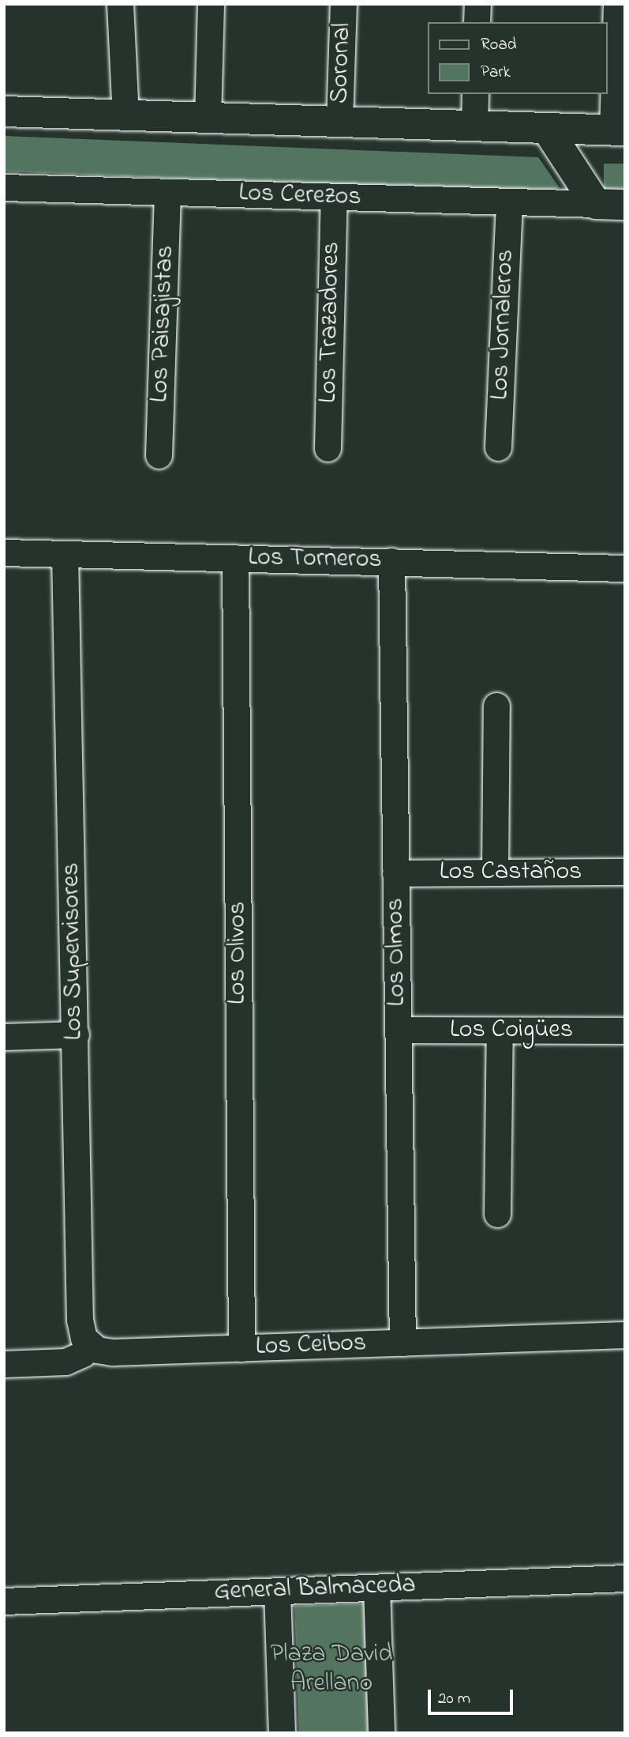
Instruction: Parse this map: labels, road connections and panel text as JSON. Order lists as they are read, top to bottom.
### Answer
{
  "streets": {
    "street": [
      "Soronal",
      "Los Cerezos",
      "Los Trazadores",
      "Los Paisajistas",
      "Los Jornaleros",
      "Los Torneros",
      "Los Castaños",
      "Los Supervisores",
      "Los Olmos",
      "Los Olivos",
      "Los Coigües",
      "Los Ceibos",
      "General Balmaceda"
    ]
  },
  "crossings": [
    ["Los Cerezos", "Los Trazadores"],
    ["Los Cerezos", "Los Paisajistas"],
    ["Los Cerezos", "Los Jornaleros"],
    ["Los Torneros", "Los Supervisores"],
    ["Los Torneros", "Los Olmos"],
    ["Los Torneros", "Los Olivos"],
    ["Los Castaños", "Los Olmos"],
    ["Los Supervisores", "Los Ceibos"],
    ["Los Olmos", "Los Coigües"],
    ["Los Olmos", "Los Ceibos"],
    ["Los Olivos", "Los Ceibos"]
  ],
  "parks": ["Plaza David Arellano"],
  "legend": ["Road", "Park"],
  "scale_bar": "20 m"
}
